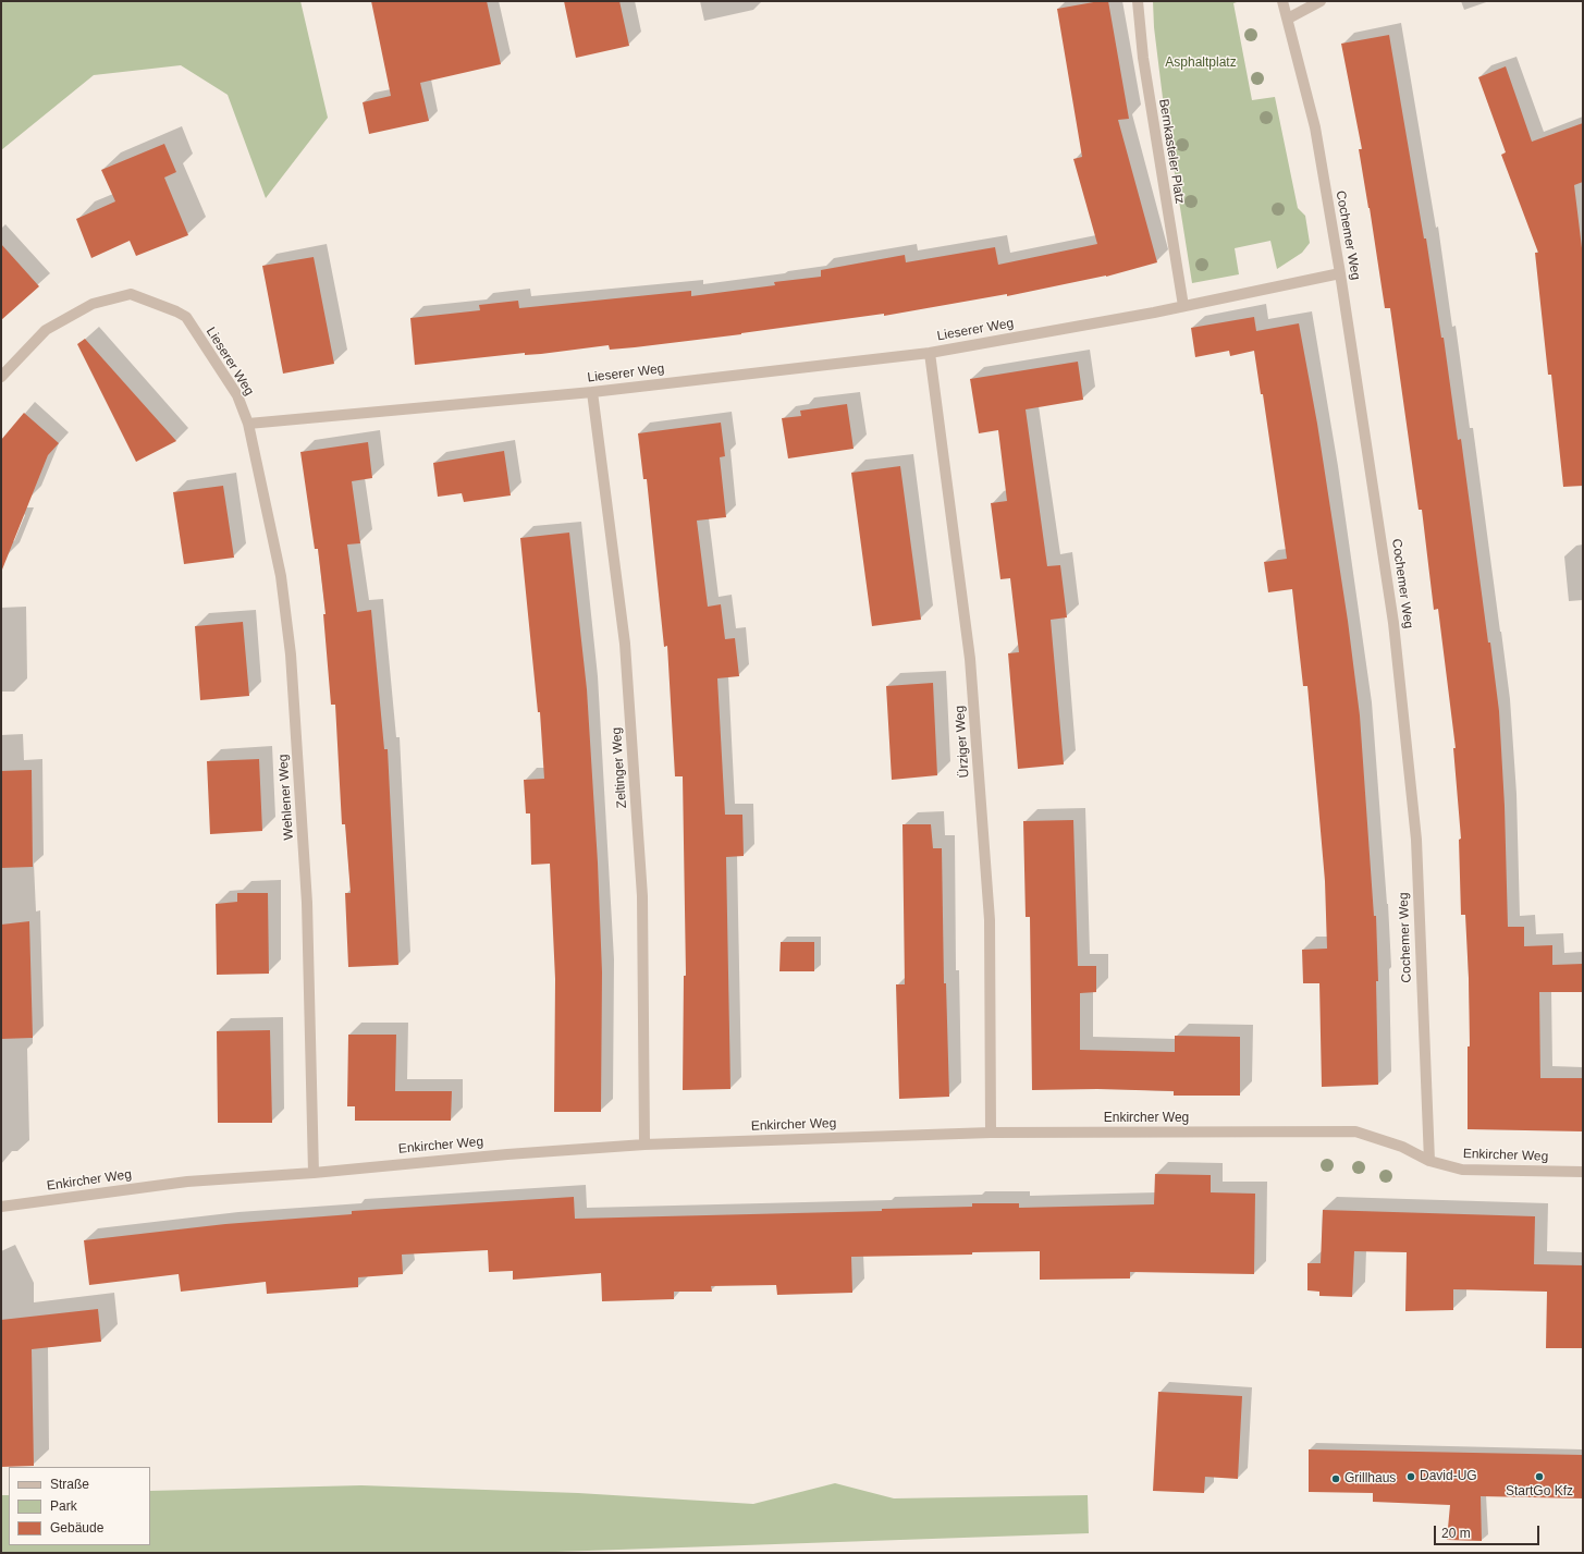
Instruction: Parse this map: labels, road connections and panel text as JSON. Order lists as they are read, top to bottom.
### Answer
{
  "streets": {
    "street": [
      "Bernkasteler Platz",
      "Cochemer Weg",
      "Lieserer Weg",
      "Ürziger Weg",
      "Zeltinger Weg",
      "Wehlener Weg",
      "Enkircher Weg"
    ]
  },
  "crossings": [
    ["Bernkasteler Platz", "Lieserer Weg"],
    ["Cochemer Weg", "Lieserer Weg"],
    ["Cochemer Weg", "Enkircher Weg"],
    ["Lieserer Weg", "Ürziger Weg"],
    ["Lieserer Weg", "Zeltinger Weg"],
    ["Lieserer Weg", "Wehlener Weg"],
    ["Ürziger Weg", "Enkircher Weg"],
    ["Zeltinger Weg", "Enkircher Weg"],
    ["Wehlener Weg", "Enkircher Weg"]
  ],
  "parks": ["Asphaltplatz"],
  "places": ["David-UG", "StartGo Kfz", "Grillhaus"],
  "legend": ["Straße", "Park", "Gebäude"],
  "scale_bar": "20 m"
}
